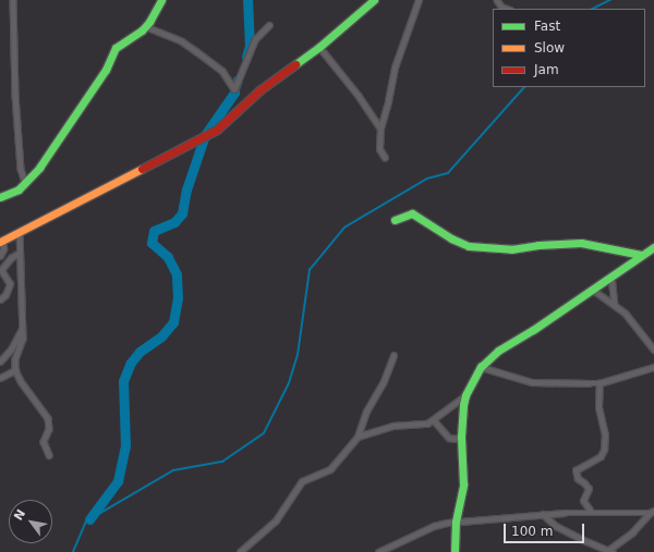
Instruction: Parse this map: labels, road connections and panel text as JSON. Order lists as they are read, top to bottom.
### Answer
{
  "legend": ["Fast", "Slow", "Jam"],
  "scale_bar": "100 m",
  "north": "top left"
}
